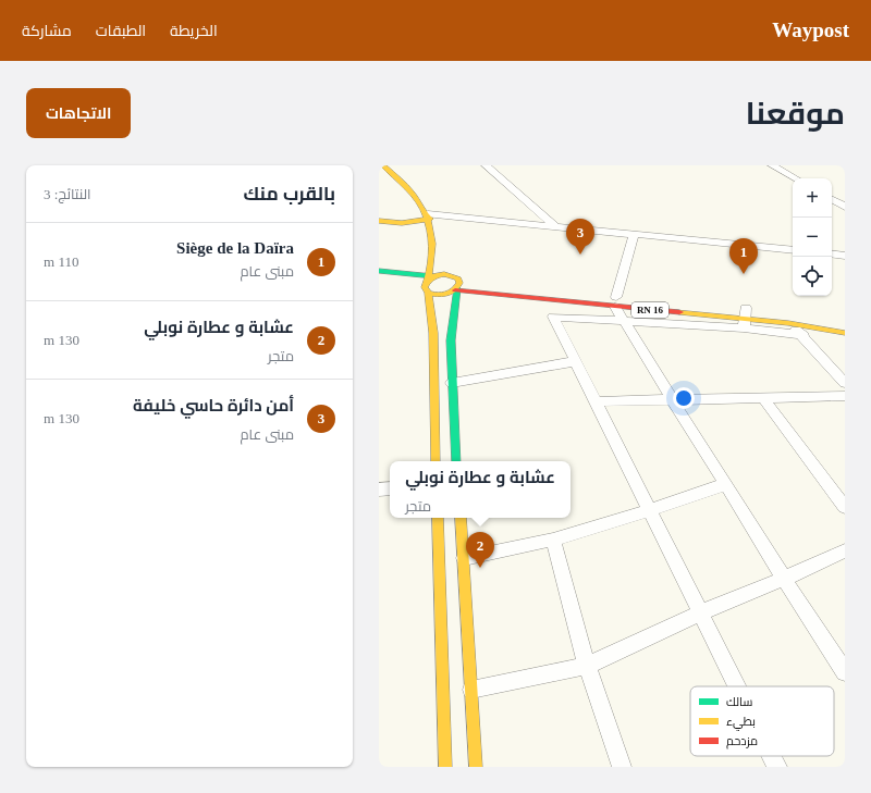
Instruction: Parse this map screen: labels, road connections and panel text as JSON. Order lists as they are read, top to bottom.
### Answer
{
  "streets": {
    "main road": ["RN 16"]
  },
  "legend": ["سالك", "بطيء", "مزدحم"],
  "page": {
    "header": "Waypost",
    "nav": ["الخريطة", "الطبقات", "مشاركة"],
    "title": "موقعنا",
    "buttons": "الاتجاهات",
    "heading": ["بالقرب منك", "النتائج: 3"],
    "map_buttons": ["+", "−"],
    "pins": ["3", "1", "2"],
    "list": [
      {
        "mark": "1",
        "name": "Siège de la Daïra",
        "note": "مبنى عام",
        "value": "110 m"
      },
      {
        "mark": "2",
        "name": "عشابة و عطارة نوبلي",
        "note": "متجر",
        "value": "130 m"
      },
      {
        "mark": "3",
        "name": "أمن دائرة حاسي خليفة",
        "note": "مبنى عام",
        "value": "130 m"
      }
    ],
    "popup": ["عشابة و عطارة نوبلي", "متجر"]
  }
}
